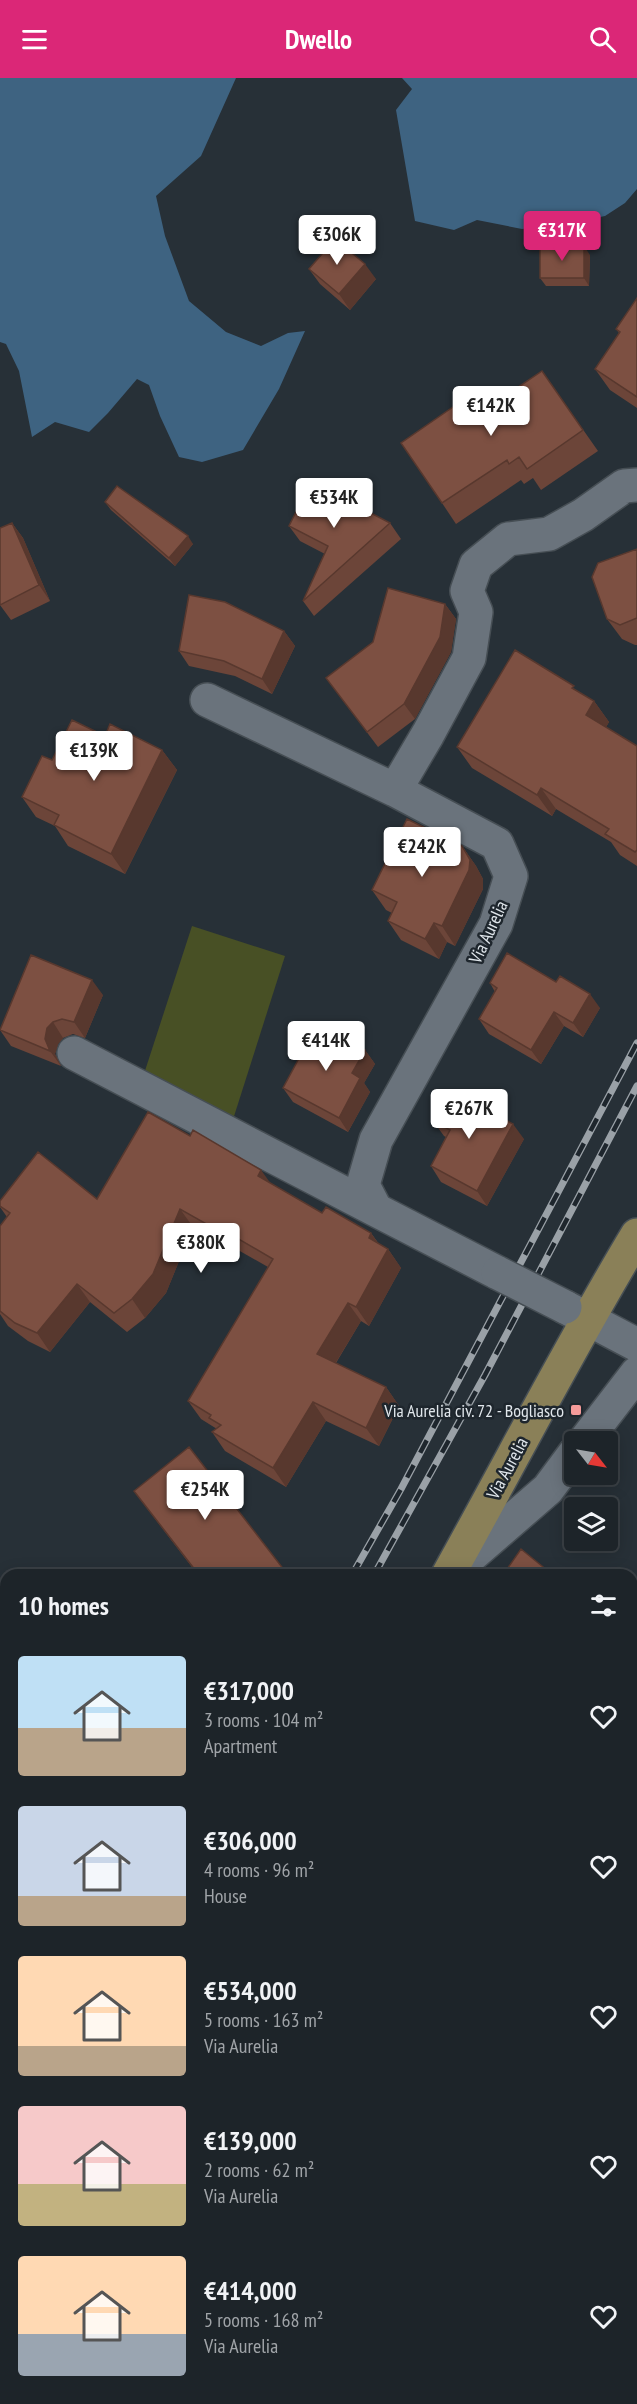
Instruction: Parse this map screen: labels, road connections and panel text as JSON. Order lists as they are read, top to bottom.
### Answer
{
  "streets": {
    "main road": ["Via Aurelia"]
  },
  "places": {
    "transit": ["Via Aurelia civ. 72 - Bogliasco"]
  },
  "north": "bottom right",
  "page": {
    "header": "Dwello",
    "price": [
      "€317K",
      "€306K",
      "€142K",
      "€534K",
      "€139K",
      "€242K",
      "€414K",
      "€267K",
      "€380K",
      "€254K"
    ],
    "heading": "10 homes",
    "list": [
      {
        "name": "€317,000",
        "note": "3 rooms · 104 m² · Apartment"
      },
      {
        "name": "€306,000",
        "note": "4 rooms · 96 m² · House"
      },
      {
        "name": "€534,000",
        "note": "5 rooms · 163 m² · Via Aurelia"
      },
      {
        "name": "€139,000",
        "note": "2 rooms · 62 m² · Via Aurelia"
      },
      {
        "name": "€414,000",
        "note": "5 rooms · 168 m² · Via Aurelia"
      }
    ]
  }
}
